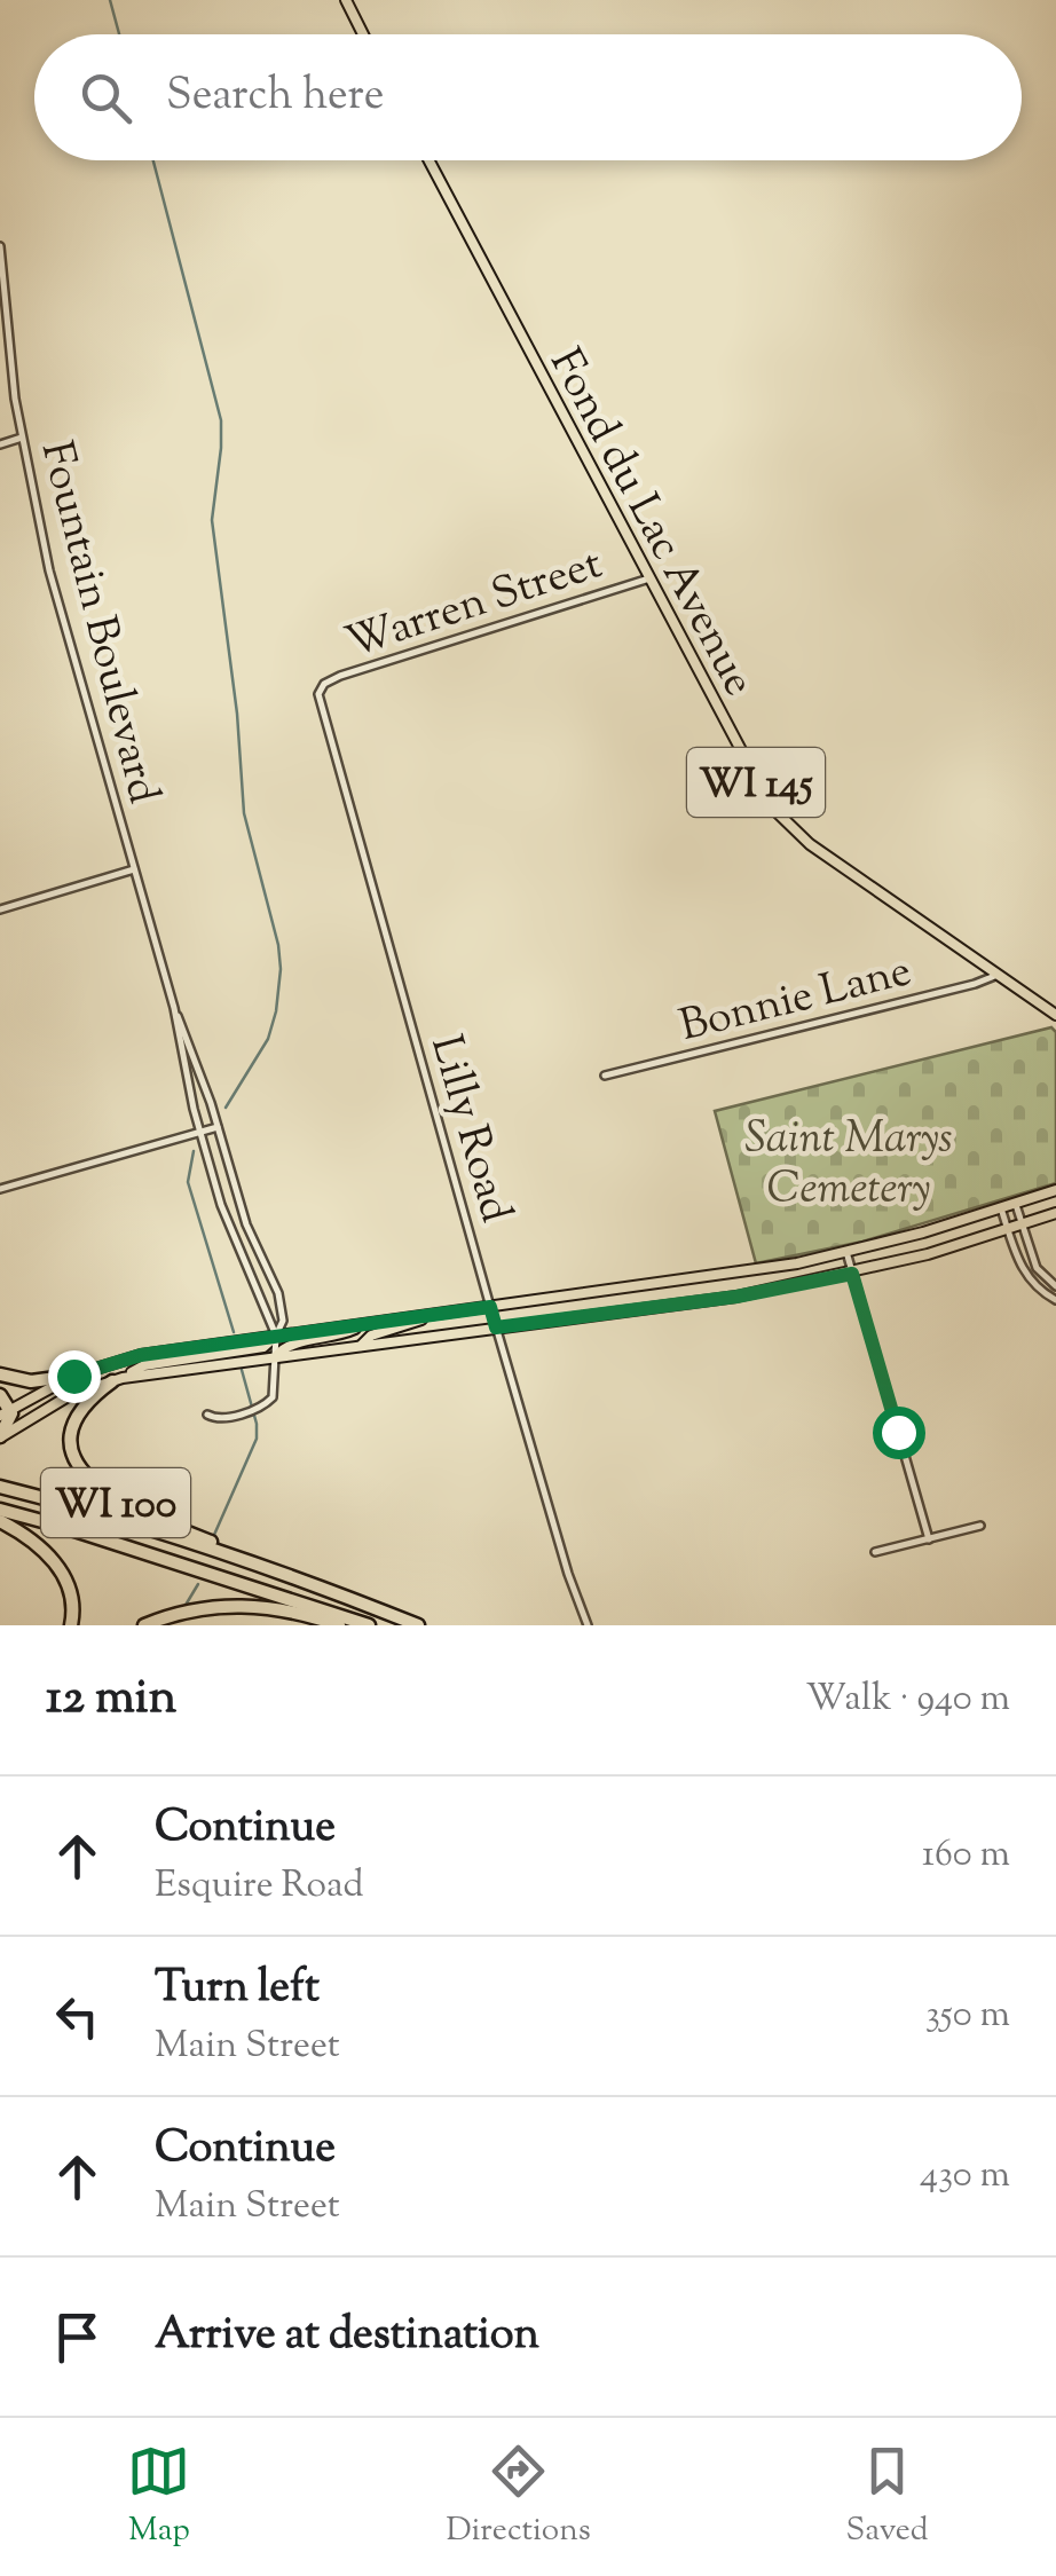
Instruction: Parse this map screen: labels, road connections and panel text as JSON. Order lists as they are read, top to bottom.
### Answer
{
  "streets": {
    "highway": ["WI 100"],
    "main road": ["Fond du Lac Avenue", "WI 145"],
    "street": [
      "Warren Street",
      "Fountain Boulevard",
      "Bonnie Lane",
      "Lilly Road"
    ]
  },
  "crossings": [
    ["Fond du Lac Avenue", "Warren Street"],
    ["Fond du Lac Avenue", "Bonnie Lane"],
    ["Warren Street", "Lilly Road"],
    ["Lilly Road", "WI 100"]
  ],
  "parks": ["Saint Marys Cemetery"],
  "page": {
    "search": "Search here",
    "heading": ["12 min", "Walk · 940 m"],
    "list": [
      ["Continue", "Esquire Road", "160 m"],
      ["Turn left", "Main Street", "350 m"],
      ["Continue", "Main Street", "430 m"],
      "Arrive at destination"
    ],
    "nav": ["Map", "Directions", "Saved"]
  }
}
